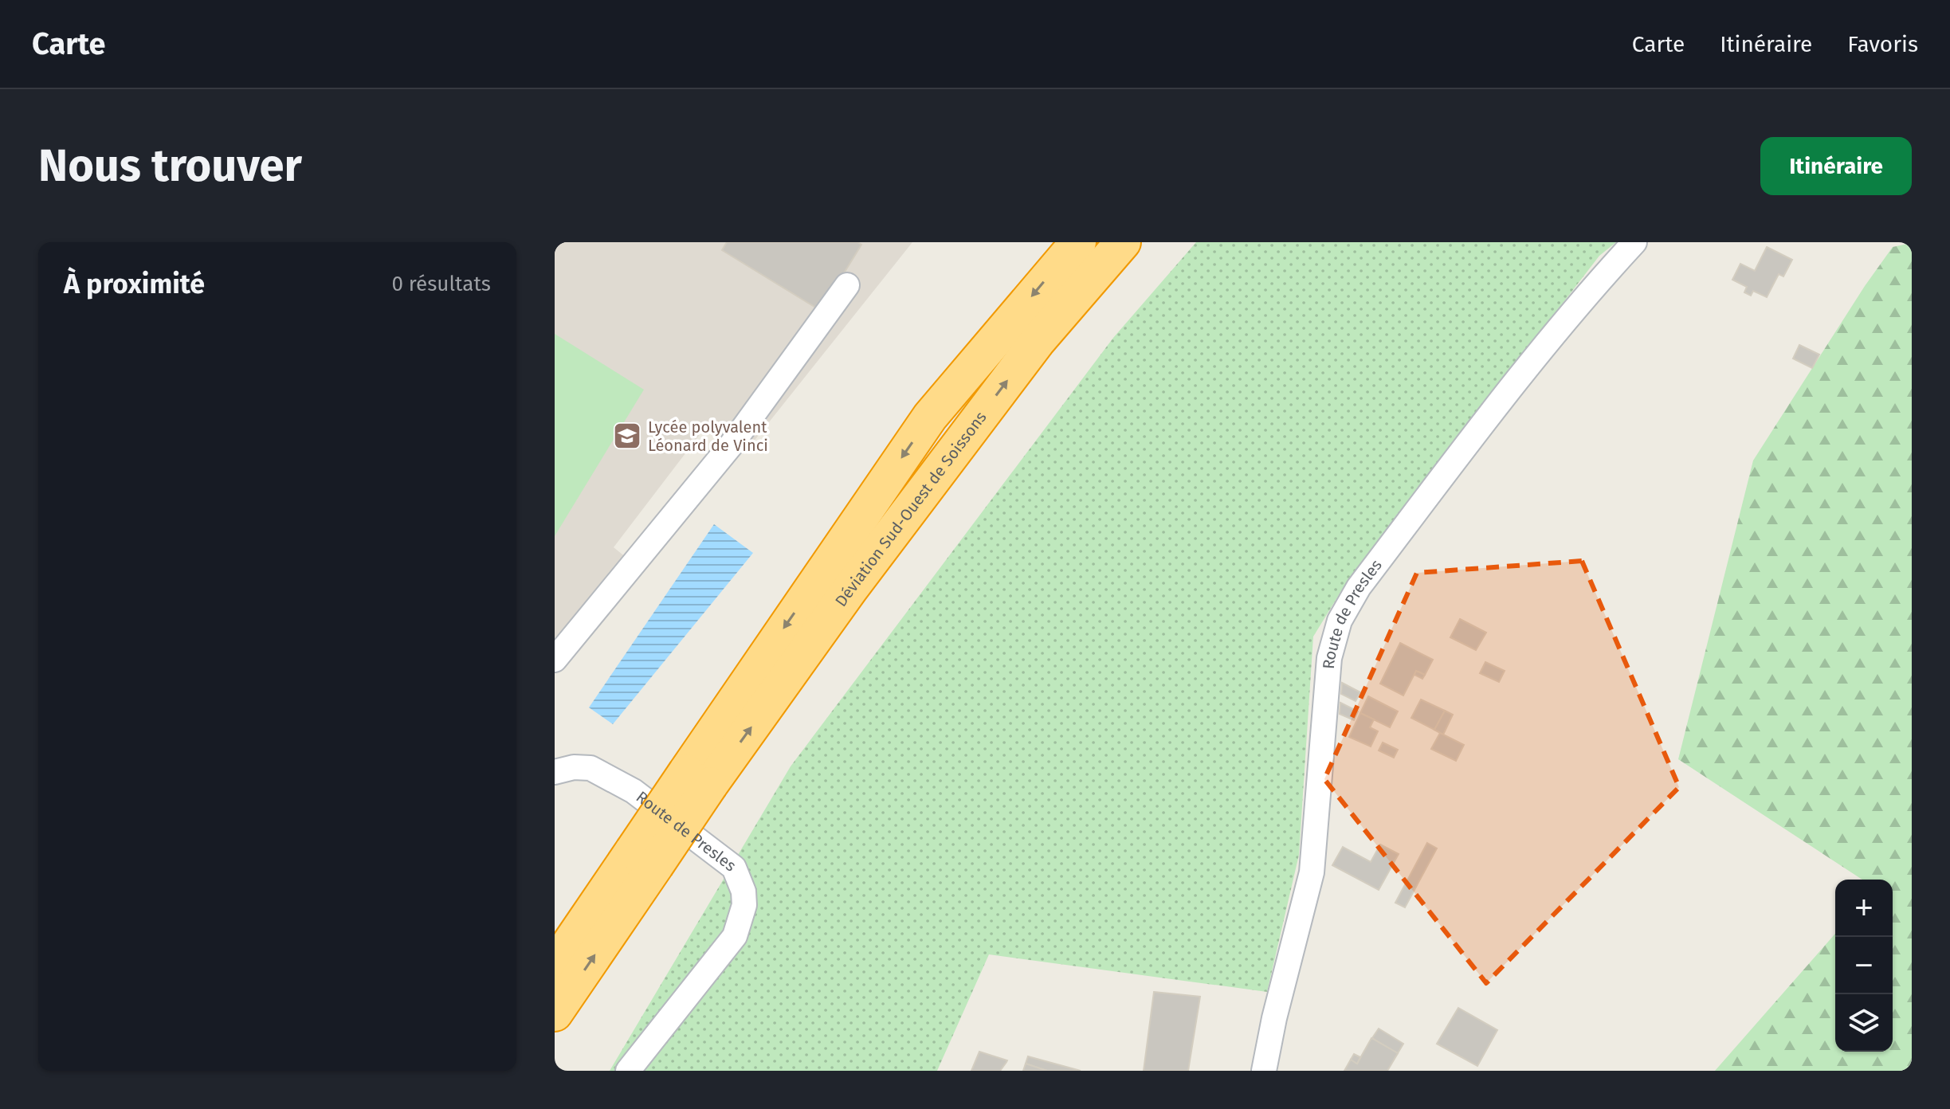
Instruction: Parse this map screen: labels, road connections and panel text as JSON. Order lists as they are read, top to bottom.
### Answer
{
  "streets": {
    "highway": ["Déviation Sud-Ouest de Soissons"],
    "street": ["Route de Presles"]
  },
  "places": {
    "school or university": ["Lycée polyvalent Léonard de Vinci"]
  },
  "page": {
    "header": "Carte",
    "nav": ["Carte", "Itinéraire", "Favoris"],
    "buttons": "Itinéraire",
    "title": "Nous trouver",
    "heading": ["À proximité", "0 résultats"],
    "map_buttons": ["+", "−"]
  }
}
